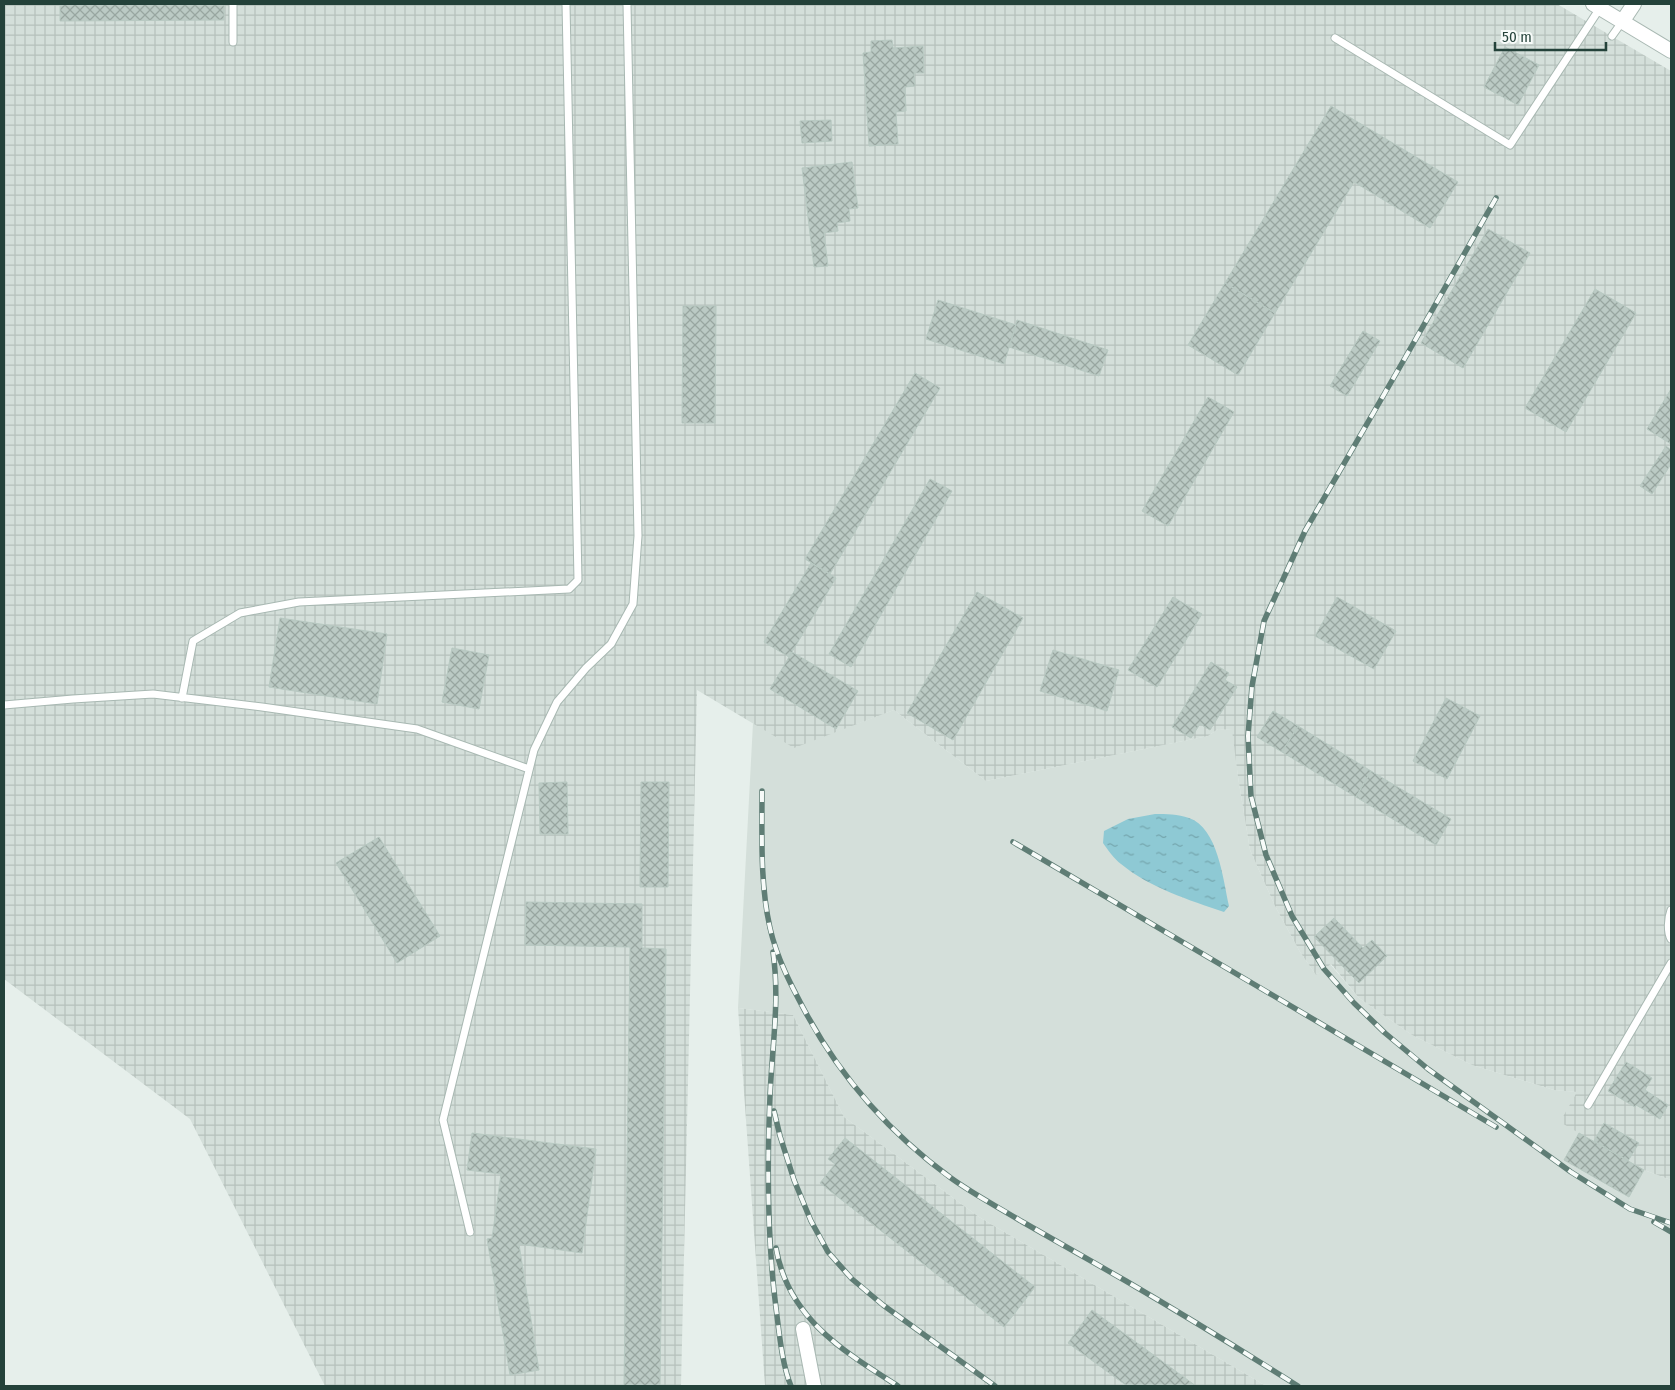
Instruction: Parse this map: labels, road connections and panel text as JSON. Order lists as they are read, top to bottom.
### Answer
{
  "scale_bar": "50 m"
}
